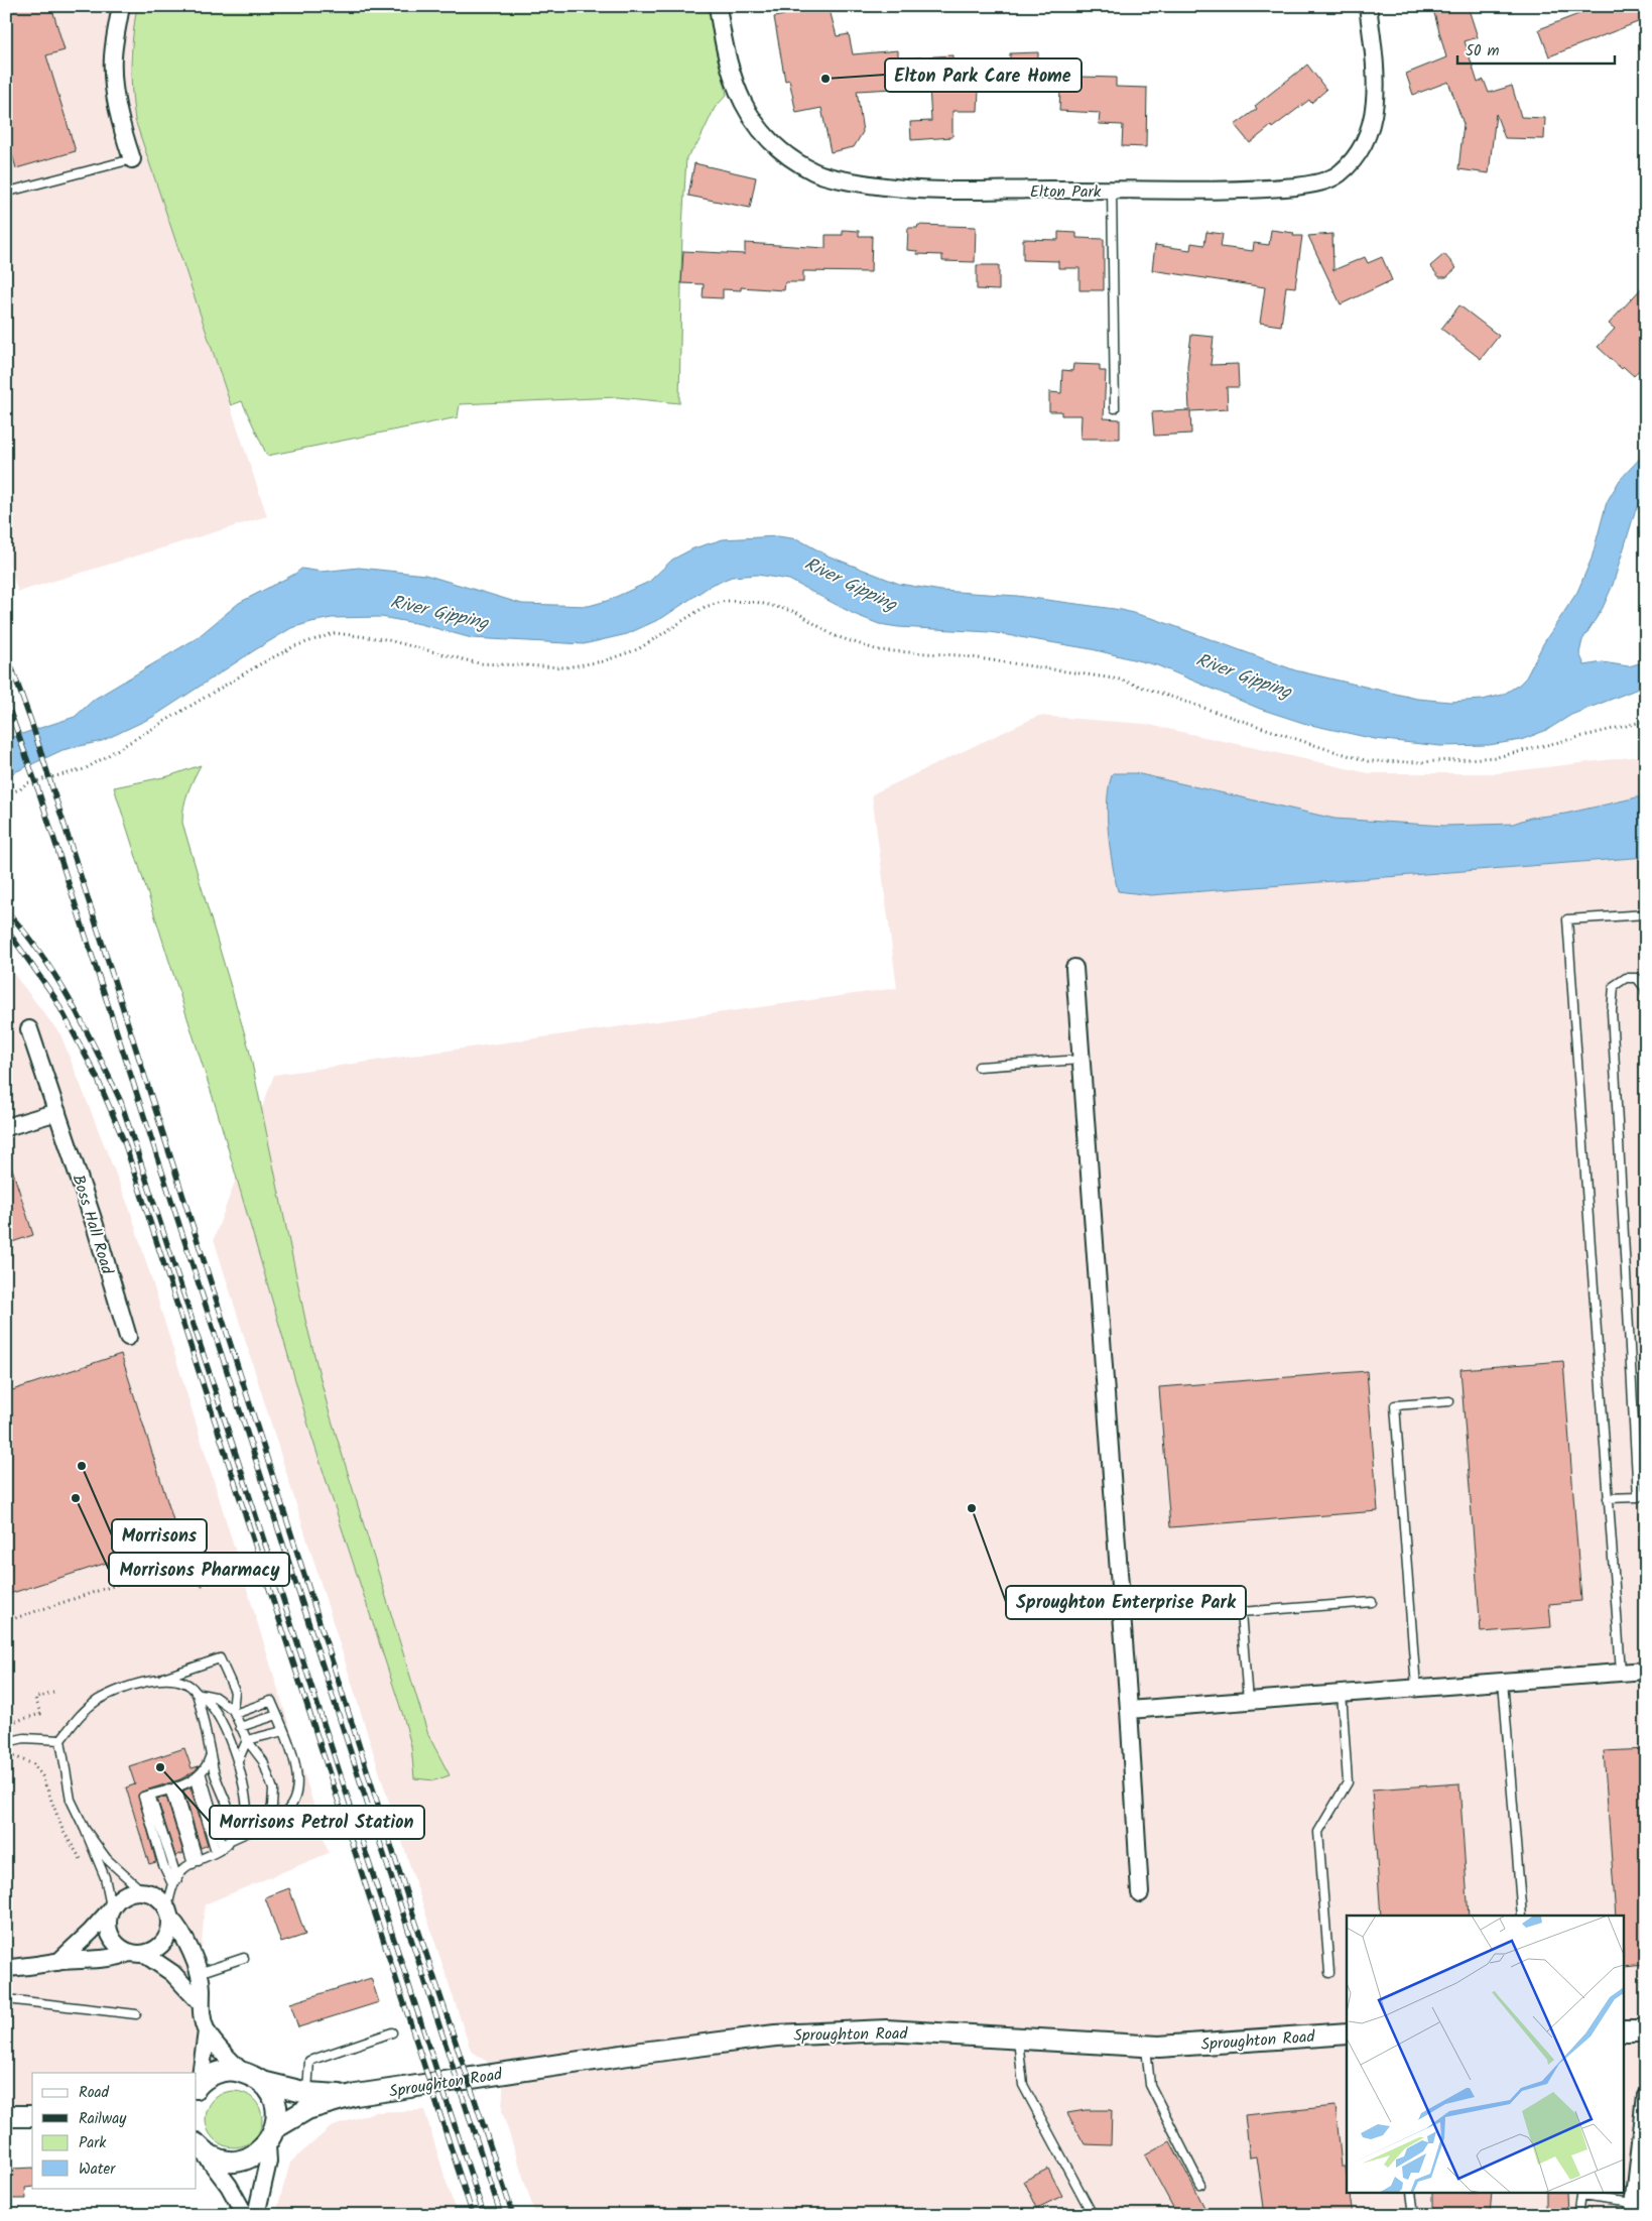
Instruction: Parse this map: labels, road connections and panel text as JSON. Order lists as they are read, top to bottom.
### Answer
{
  "streets": {
    "street": ["Elton Park", "Boss Hall Road", "Sproughton Road"]
  },
  "water": ["River Gipping"],
  "places": [
    "Elton Park Care Home",
    "Morrisons",
    "Morrisons Pharmacy",
    "Sproughton Enterprise Park",
    "Morrisons Petrol Station"
  ],
  "legend": [
    "Road",
    "Railway",
    "Park",
    "Water"
  ],
  "scale_bar": "50 m"
}
